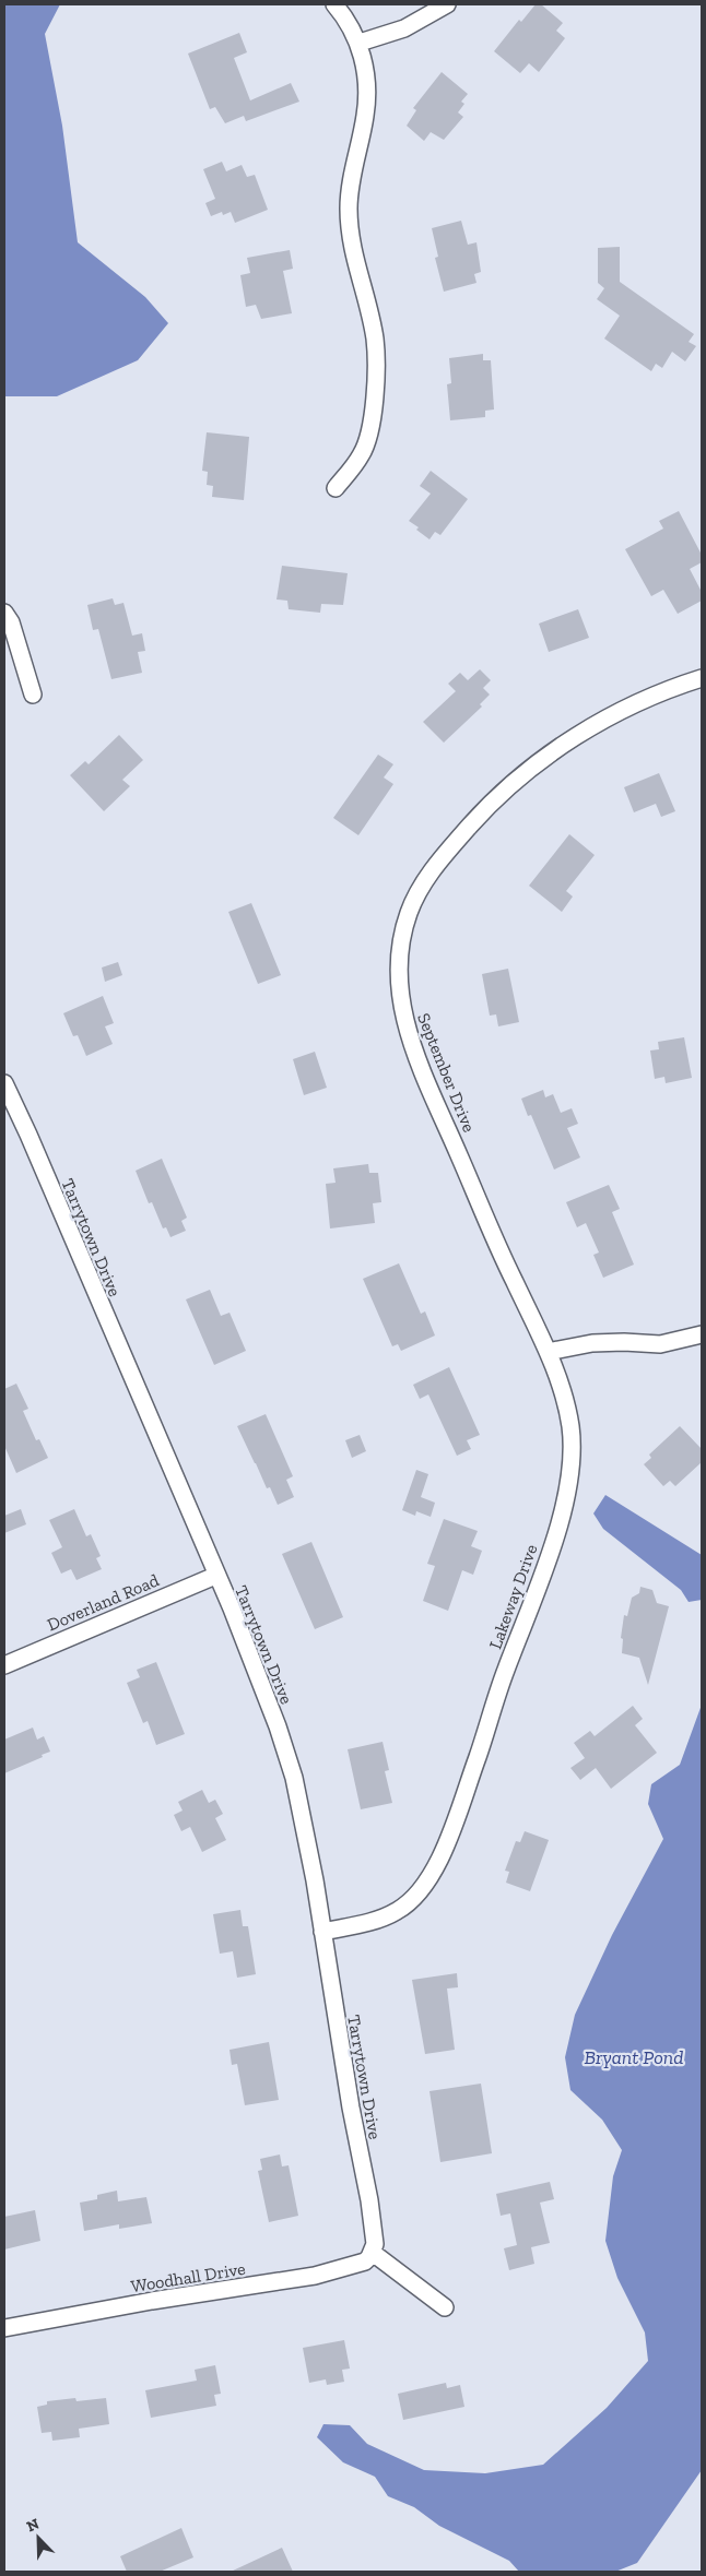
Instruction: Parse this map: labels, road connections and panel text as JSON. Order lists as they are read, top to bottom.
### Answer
{
  "streets": {
    "street": [
      "September Drive",
      "Tarrytown Drive",
      "Lakeway Drive",
      "Doverland Road",
      "Woodhall Drive"
    ]
  },
  "crossings": [
    ["September Drive", "Lakeway Drive"],
    ["Tarrytown Drive", "Lakeway Drive"],
    ["Tarrytown Drive", "Doverland Road"],
    ["Tarrytown Drive", "Woodhall Drive"]
  ],
  "water": ["Bryant Pond"],
  "north": "top left"
}
